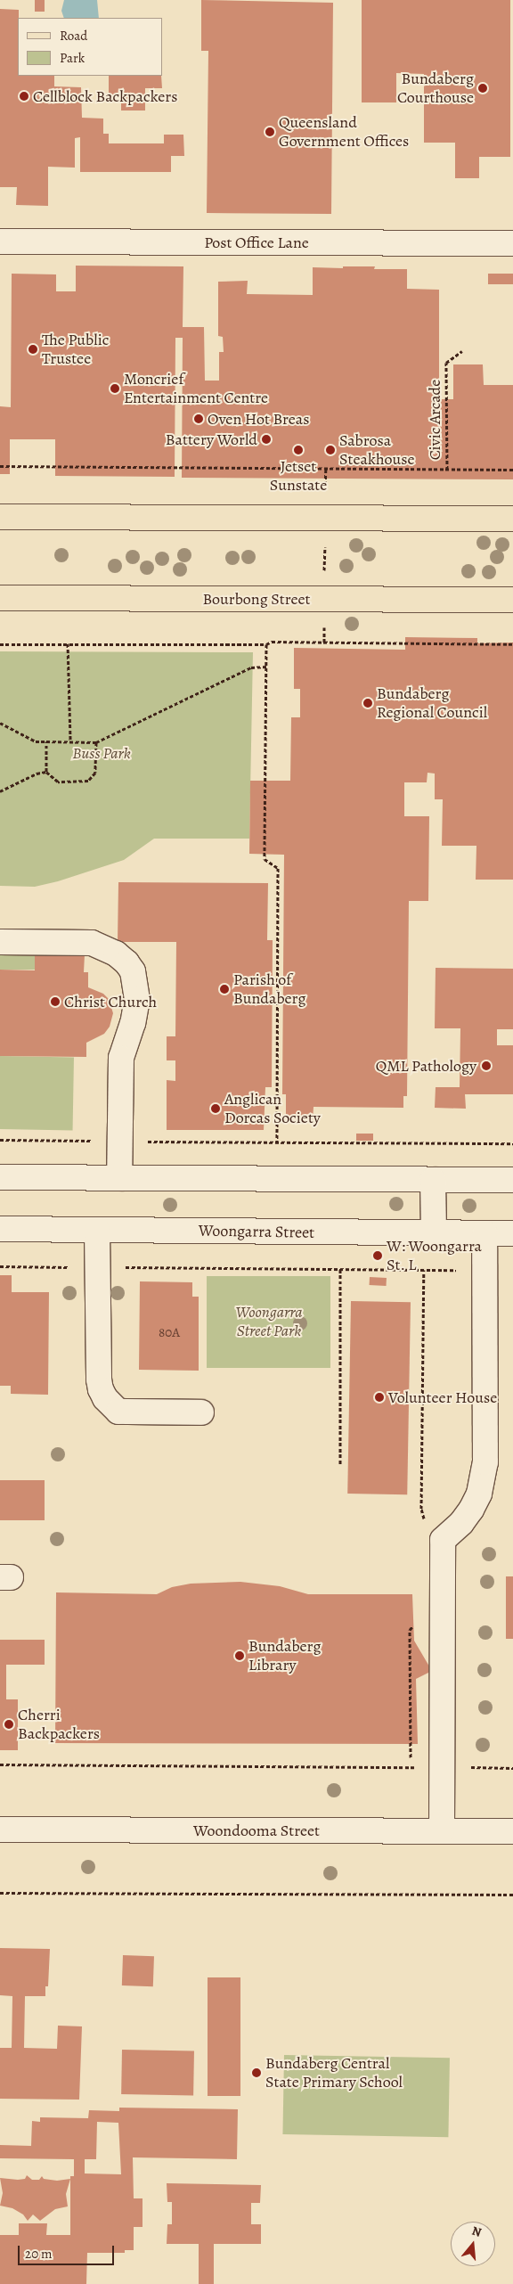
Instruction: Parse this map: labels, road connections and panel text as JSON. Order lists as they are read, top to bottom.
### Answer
{
  "streets": {
    "main road": ["Bourbong Street"],
    "street": ["Post Office Lane", "Woongarra Street", "Woondooma Street"],
    "path": ["Civic Arcade"]
  },
  "parks": ["Buss Park", "Woongarra Street Park"],
  "places": [
    "Bundaberg Courthouse",
    "Cellblock Backpackers",
    "Queensland Government Offices",
    "The Public Trustee",
    "Moncrief Entertainment Centre",
    "Oven Hot Breas",
    "Battery World",
    "Jetset Sunstate",
    "Sabrosa Steakhouse",
    "Bundaberg Regional Council",
    "Parish of Bundaberg",
    "Christ Church",
    "QML Pathology",
    "Anglican Dorcas Society",
    "W: Woongarra St. L",
    "Volunteer House",
    "Bundaberg Library",
    "Cherri Backpackers",
    "Bundaberg Central State Primary School"
  ],
  "house_numbers": ["80A"],
  "legend": ["Road", "Park"],
  "scale_bar": "20 m",
  "north": "top"
}
